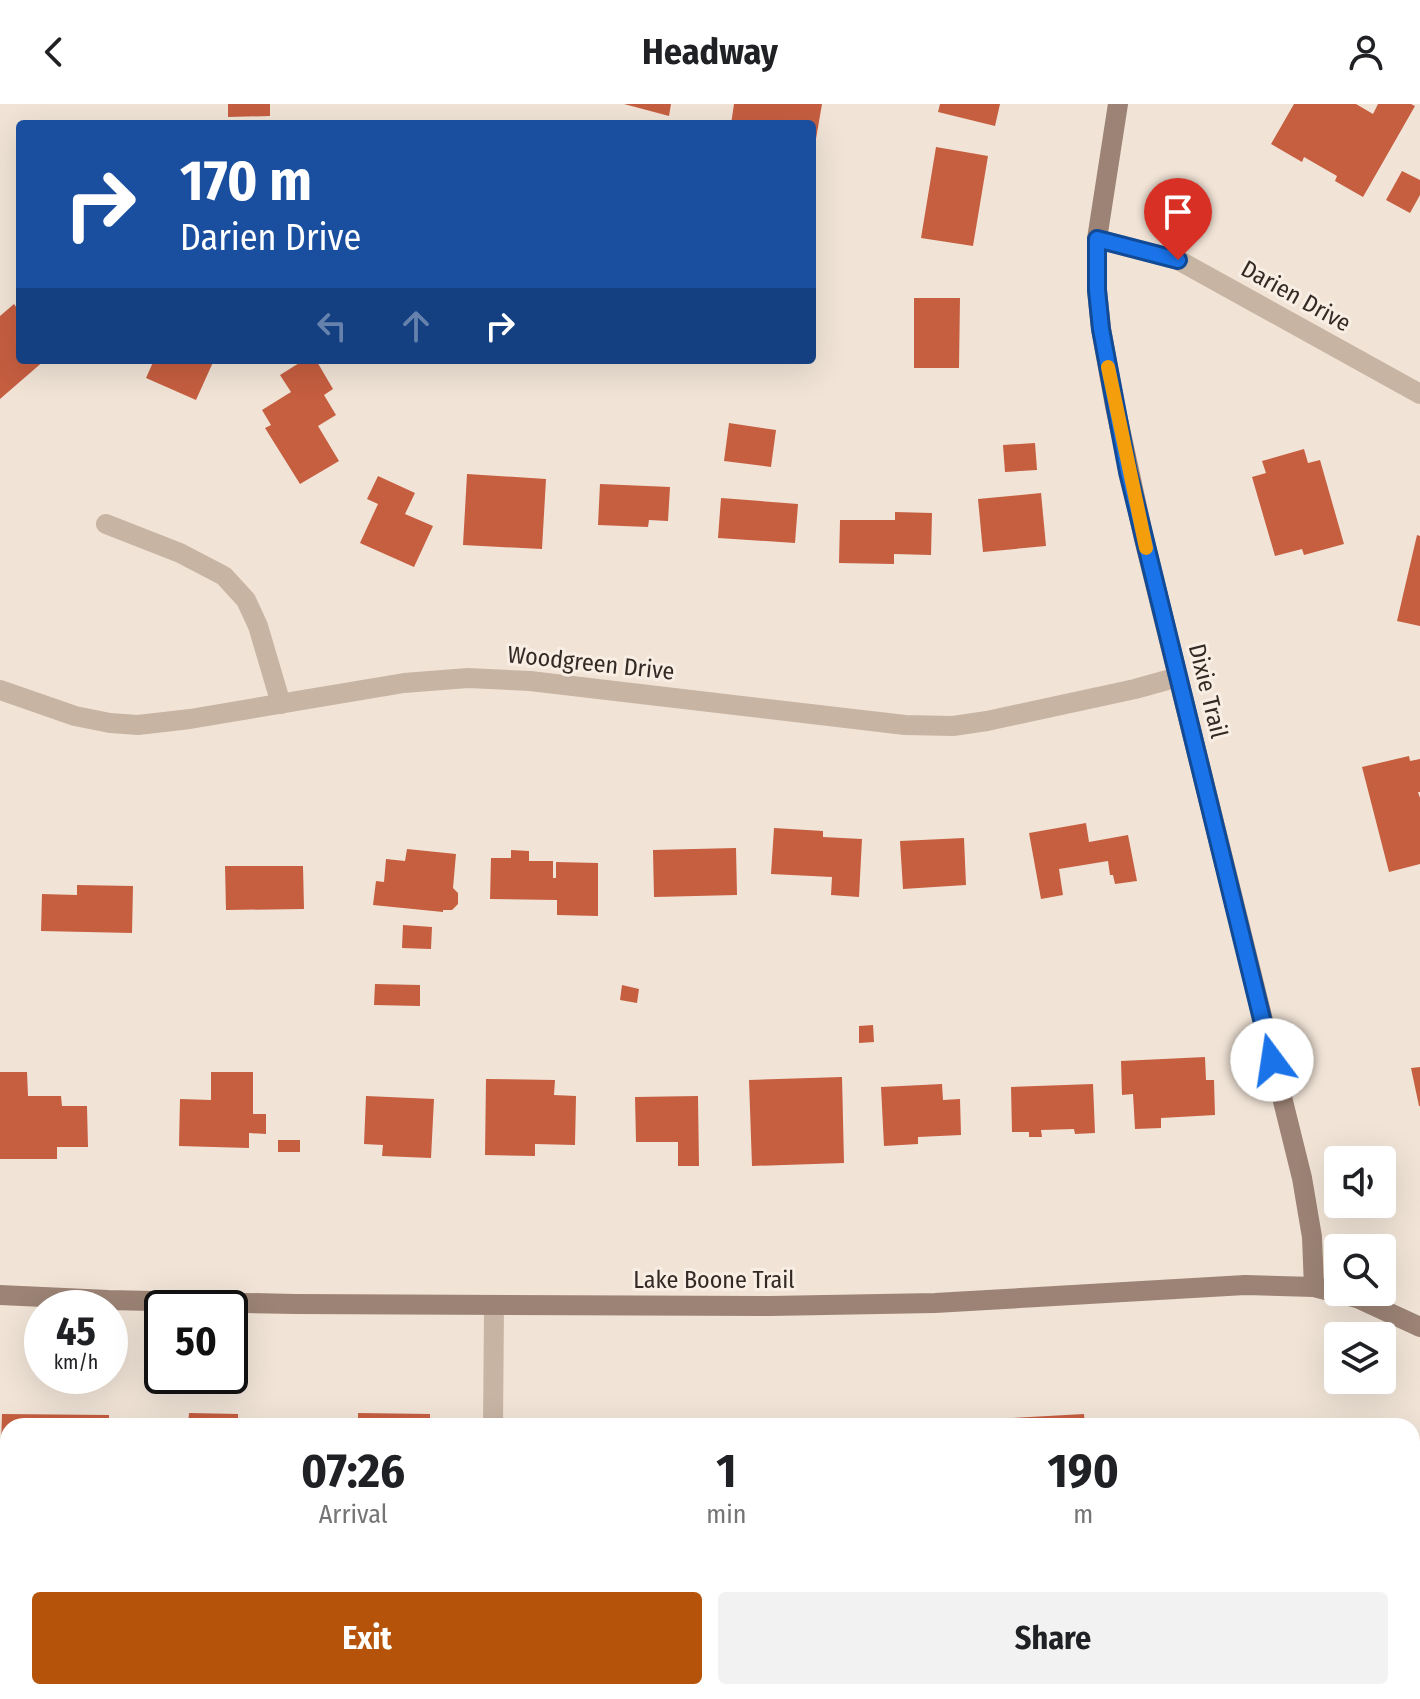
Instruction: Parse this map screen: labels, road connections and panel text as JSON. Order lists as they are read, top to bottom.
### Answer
{
  "streets": {
    "main road": ["Dixie Trail", "Lake Boone Trail"],
    "street": ["Darien Drive", "Woodgreen Drive"]
  },
  "crossings": [
    ["Darien Drive", "Dixie Trail"],
    ["Woodgreen Drive", "Dixie Trail"],
    ["Dixie Trail", "Lake Boone Trail"]
  ],
  "page": {
    "header": "Headway",
    "turn": ["170 m", "Darien Drive"],
    "speed": "45 km/h",
    "limit": "50",
    "eta": [
      "07:26",
      "Arrival",
      "1",
      "min",
      "190",
      "m"
    ],
    "buttons": ["Exit", "Share"]
  }
}
